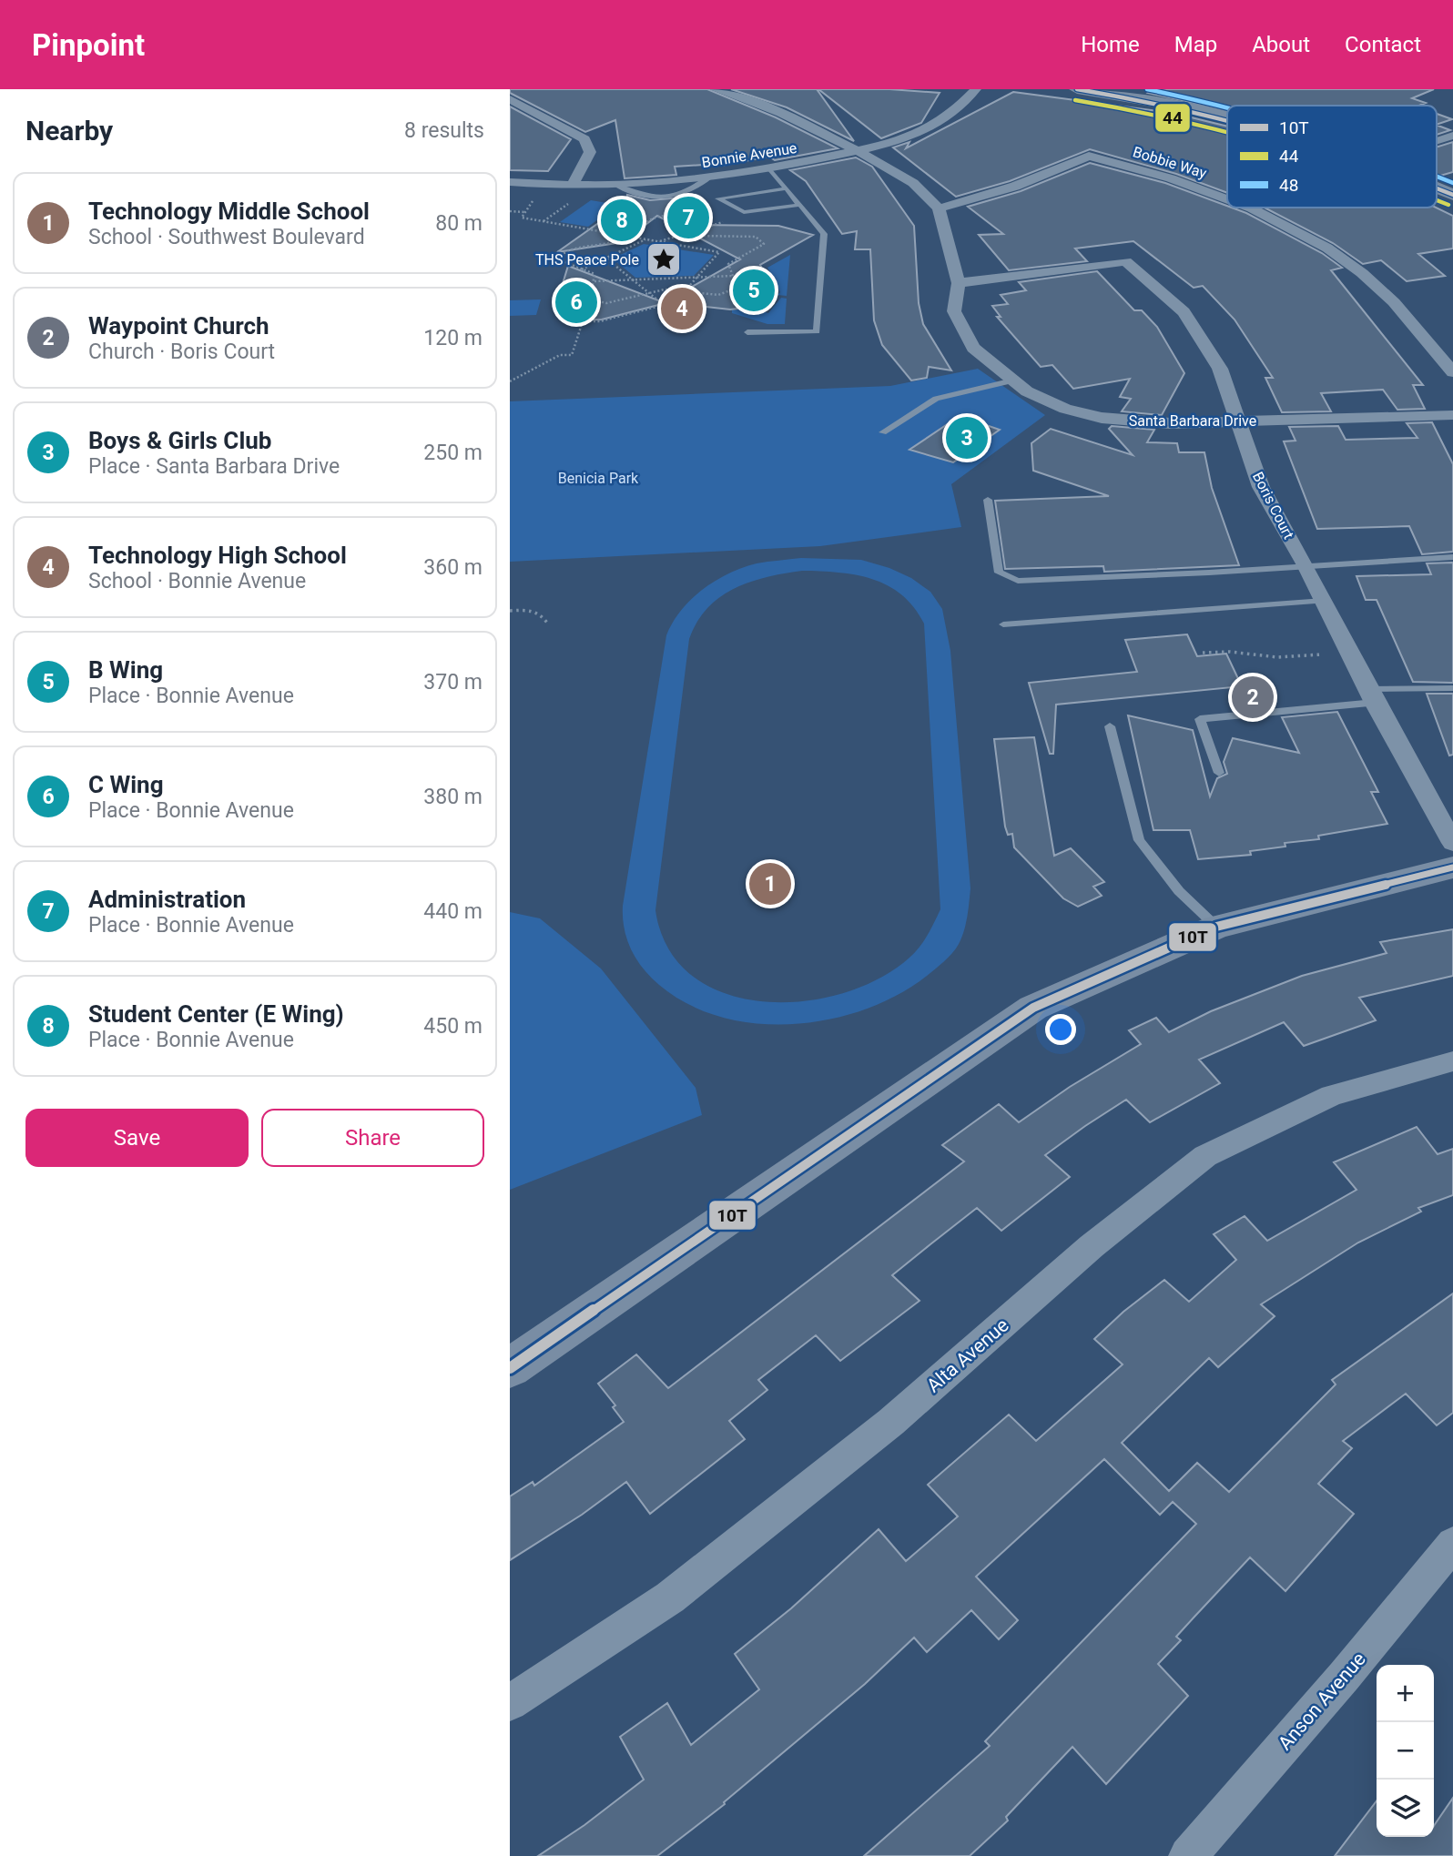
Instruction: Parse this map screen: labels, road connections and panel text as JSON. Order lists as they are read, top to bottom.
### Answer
{
  "streets": {
    "street": [
      "Bonnie Avenue",
      "Bobbie Way",
      "Santa Barbara Drive",
      "Boris Court",
      "Alta Avenue",
      "Anson Avenue"
    ]
  },
  "crossings": [
    ["Bonnie Avenue", "Santa Barbara Drive"],
    ["Bobbie Way", "Santa Barbara Drive"],
    ["Santa Barbara Drive", "Boris Court"]
  ],
  "parks": ["Benicia Park"],
  "places": {
    "place": ["THS Peace Pole"]
  },
  "lines": ["transit line 10T", "transit line 48", "transit line 44"],
  "legend": ["10T", "44", "48"],
  "page": {
    "header": "Pinpoint",
    "nav": [
      "Home",
      "Map",
      "About",
      "Contact"
    ],
    "heading": ["Nearby", "8 results"],
    "list": [
      {
        "mark": "1",
        "name": "Technology Middle School",
        "note": "School · Southwest Boulevard",
        "value": "80 m"
      },
      {
        "mark": "2",
        "name": "Waypoint Church",
        "note": "Church · Boris Court",
        "value": "120 m"
      },
      {
        "mark": "3",
        "name": "Boys & Girls Club",
        "note": "Place · Santa Barbara Drive",
        "value": "250 m"
      },
      {
        "mark": "4",
        "name": "Technology High School",
        "note": "School · Bonnie Avenue",
        "value": "360 m"
      },
      {
        "mark": "5",
        "name": "B Wing",
        "note": "Place · Bonnie Avenue",
        "value": "370 m"
      },
      {
        "mark": "6",
        "name": "C Wing",
        "note": "Place · Bonnie Avenue",
        "value": "380 m"
      },
      {
        "mark": "7",
        "name": "Administration",
        "note": "Place · Bonnie Avenue",
        "value": "440 m"
      },
      {
        "mark": "8",
        "name": "Student Center (E Wing)",
        "note": "Place · Bonnie Avenue",
        "value": "450 m"
      }
    ],
    "pins": [
      "7",
      "8",
      "5",
      "6",
      "4",
      "3",
      "2",
      "1"
    ],
    "buttons": ["Save", "Share"],
    "map_buttons": ["+", "−"]
  }
}
